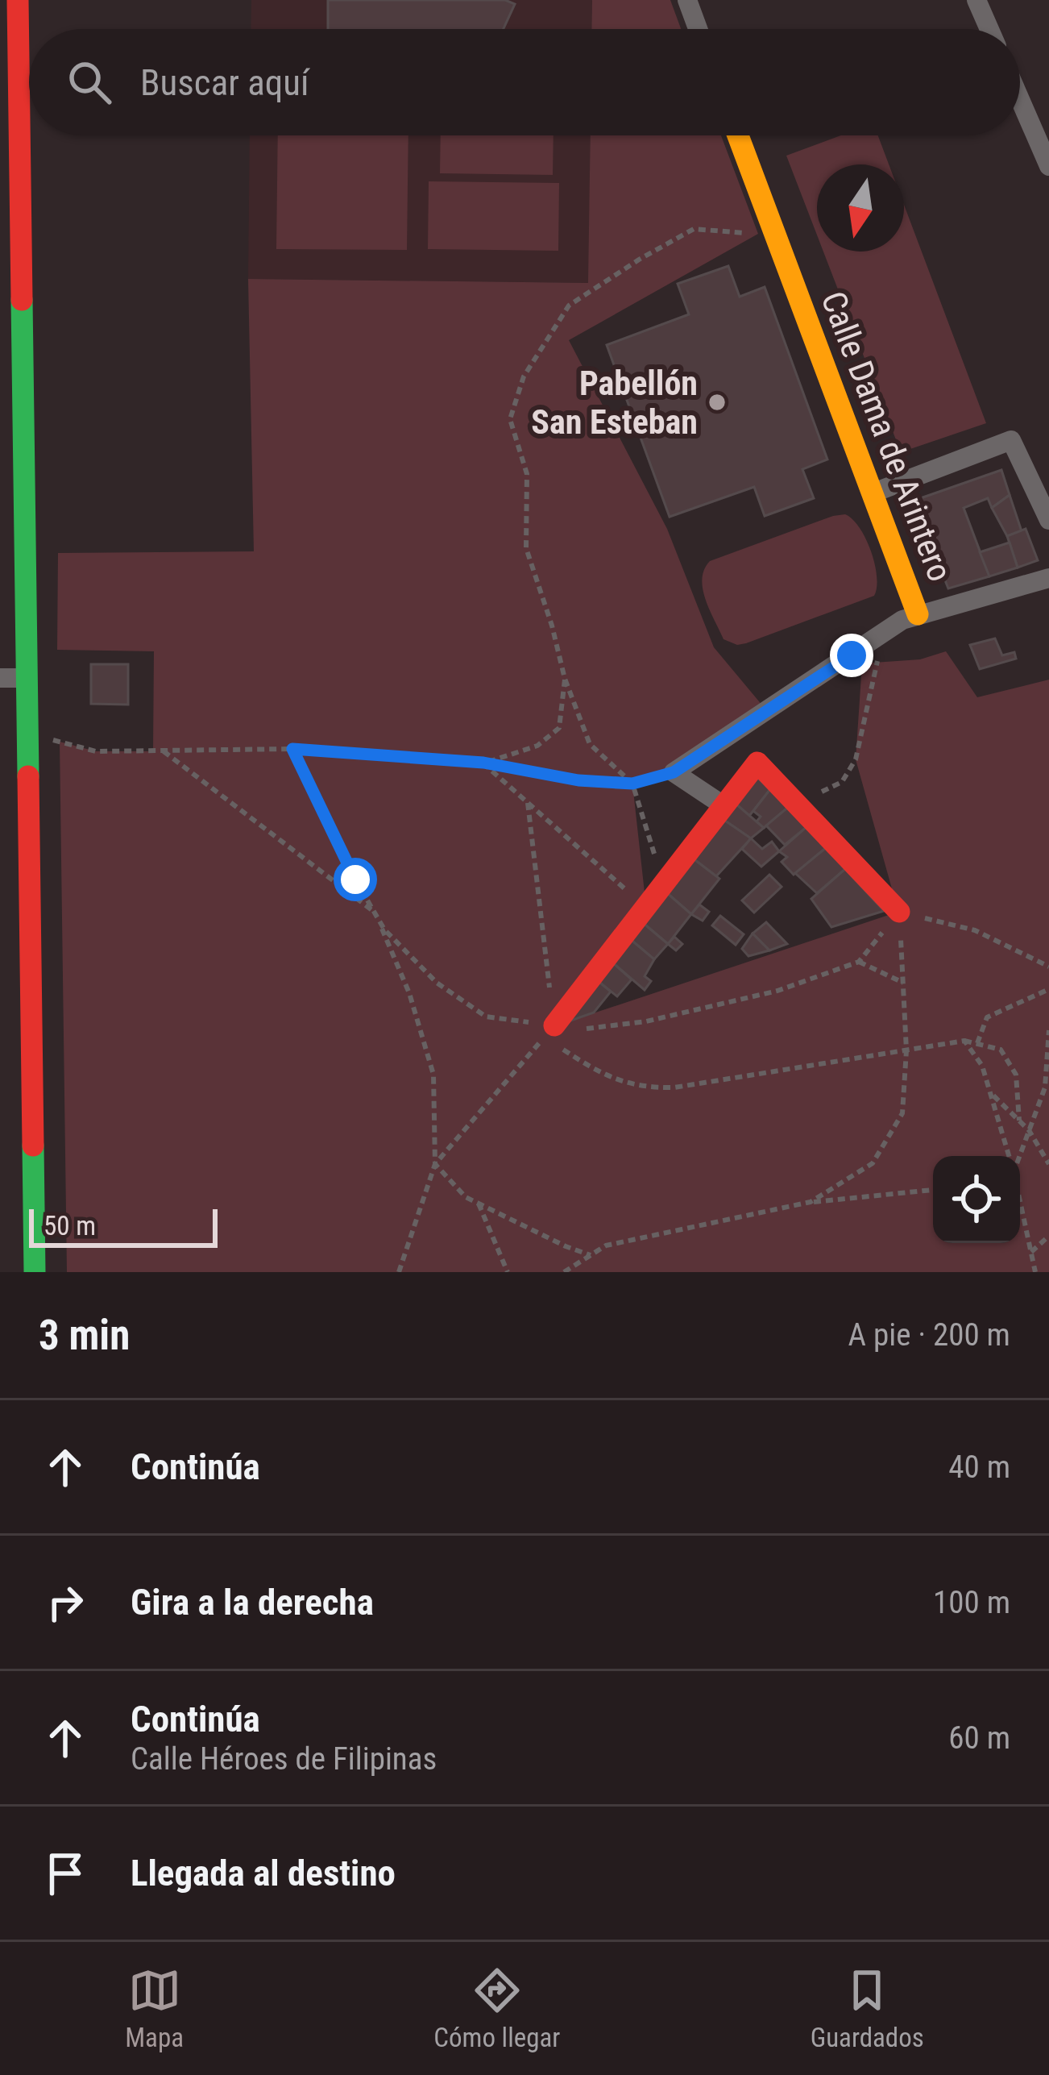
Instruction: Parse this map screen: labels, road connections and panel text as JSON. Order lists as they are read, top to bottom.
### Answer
{
  "streets": {
    "main road": ["Calle Dama de Arintero"]
  },
  "places": ["Pabellón San Esteban"],
  "scale_bar": "50 m",
  "north": "bottom",
  "page": {
    "search": "Buscar aquí",
    "scale": "50 m",
    "heading": ["3 min", "A pie · 200 m"],
    "list": [
      ["Continúa", "40 m"],
      ["Gira a la derecha", "100 m"],
      ["Continúa", "Calle Héroes de Filipinas", "60 m"],
      "Llegada al destino"
    ],
    "nav": ["Mapa", "Cómo llegar", "Guardados"]
  }
}
